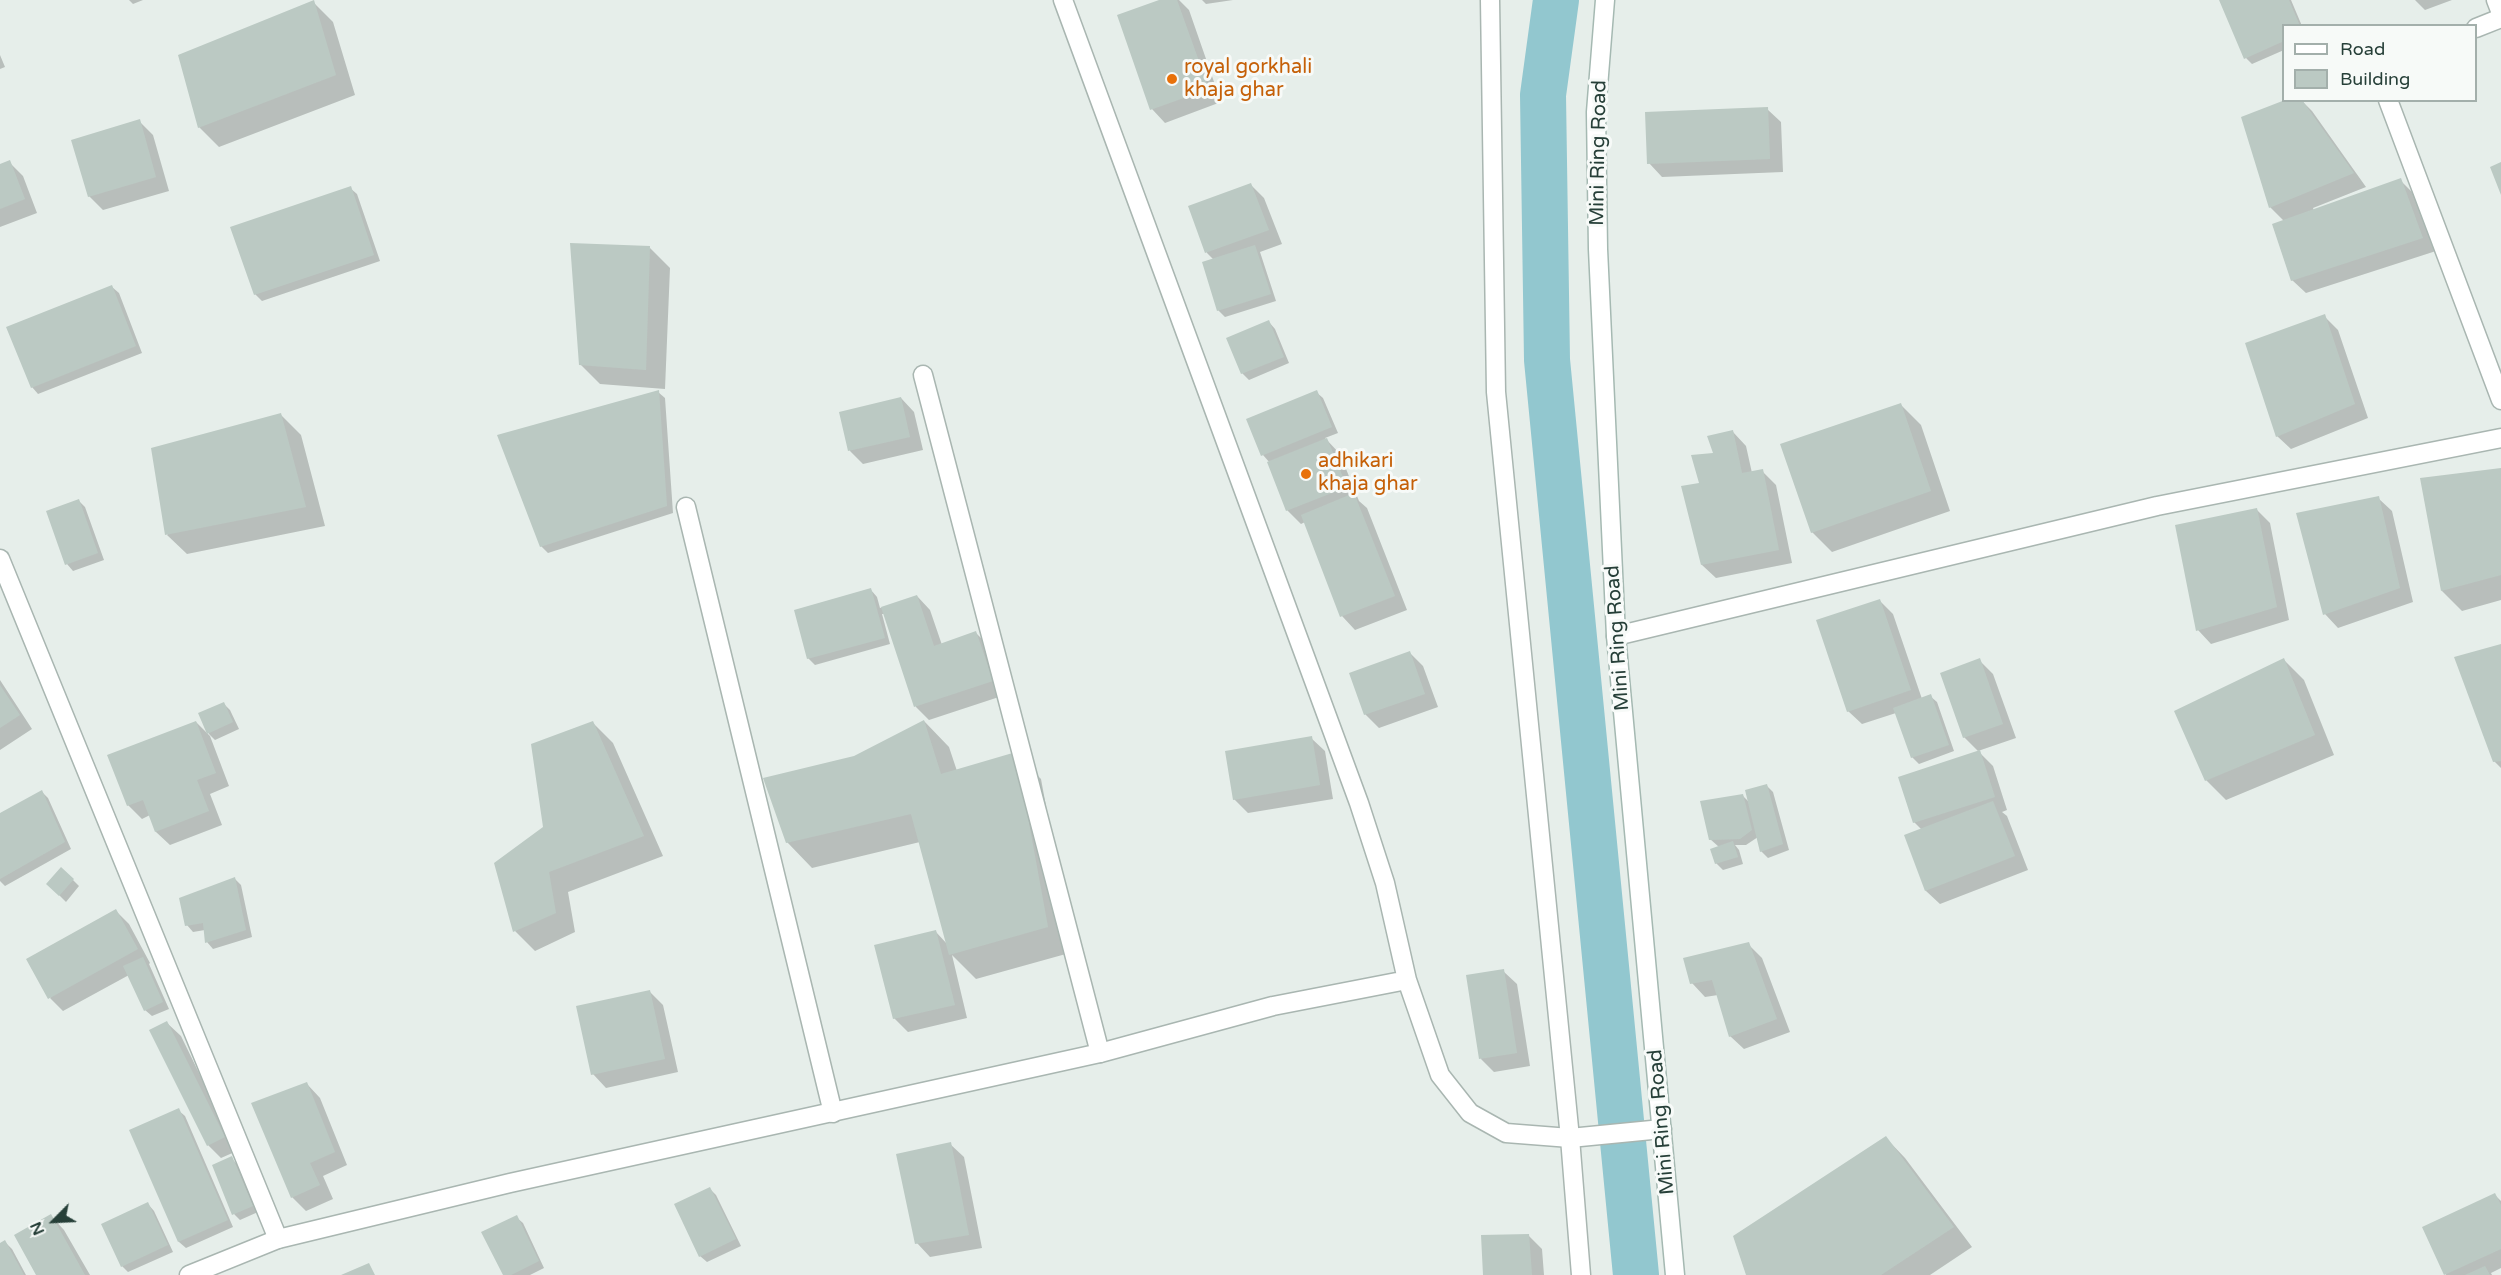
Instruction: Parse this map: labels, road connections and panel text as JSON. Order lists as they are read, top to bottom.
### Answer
{
  "streets": {
    "street": ["Mini Ring Road"]
  },
  "places": ["royal gorkhali khaja ghar", "adhikari khaja ghar"],
  "legend": ["Road", "Building"],
  "north": "bottom left"
}
